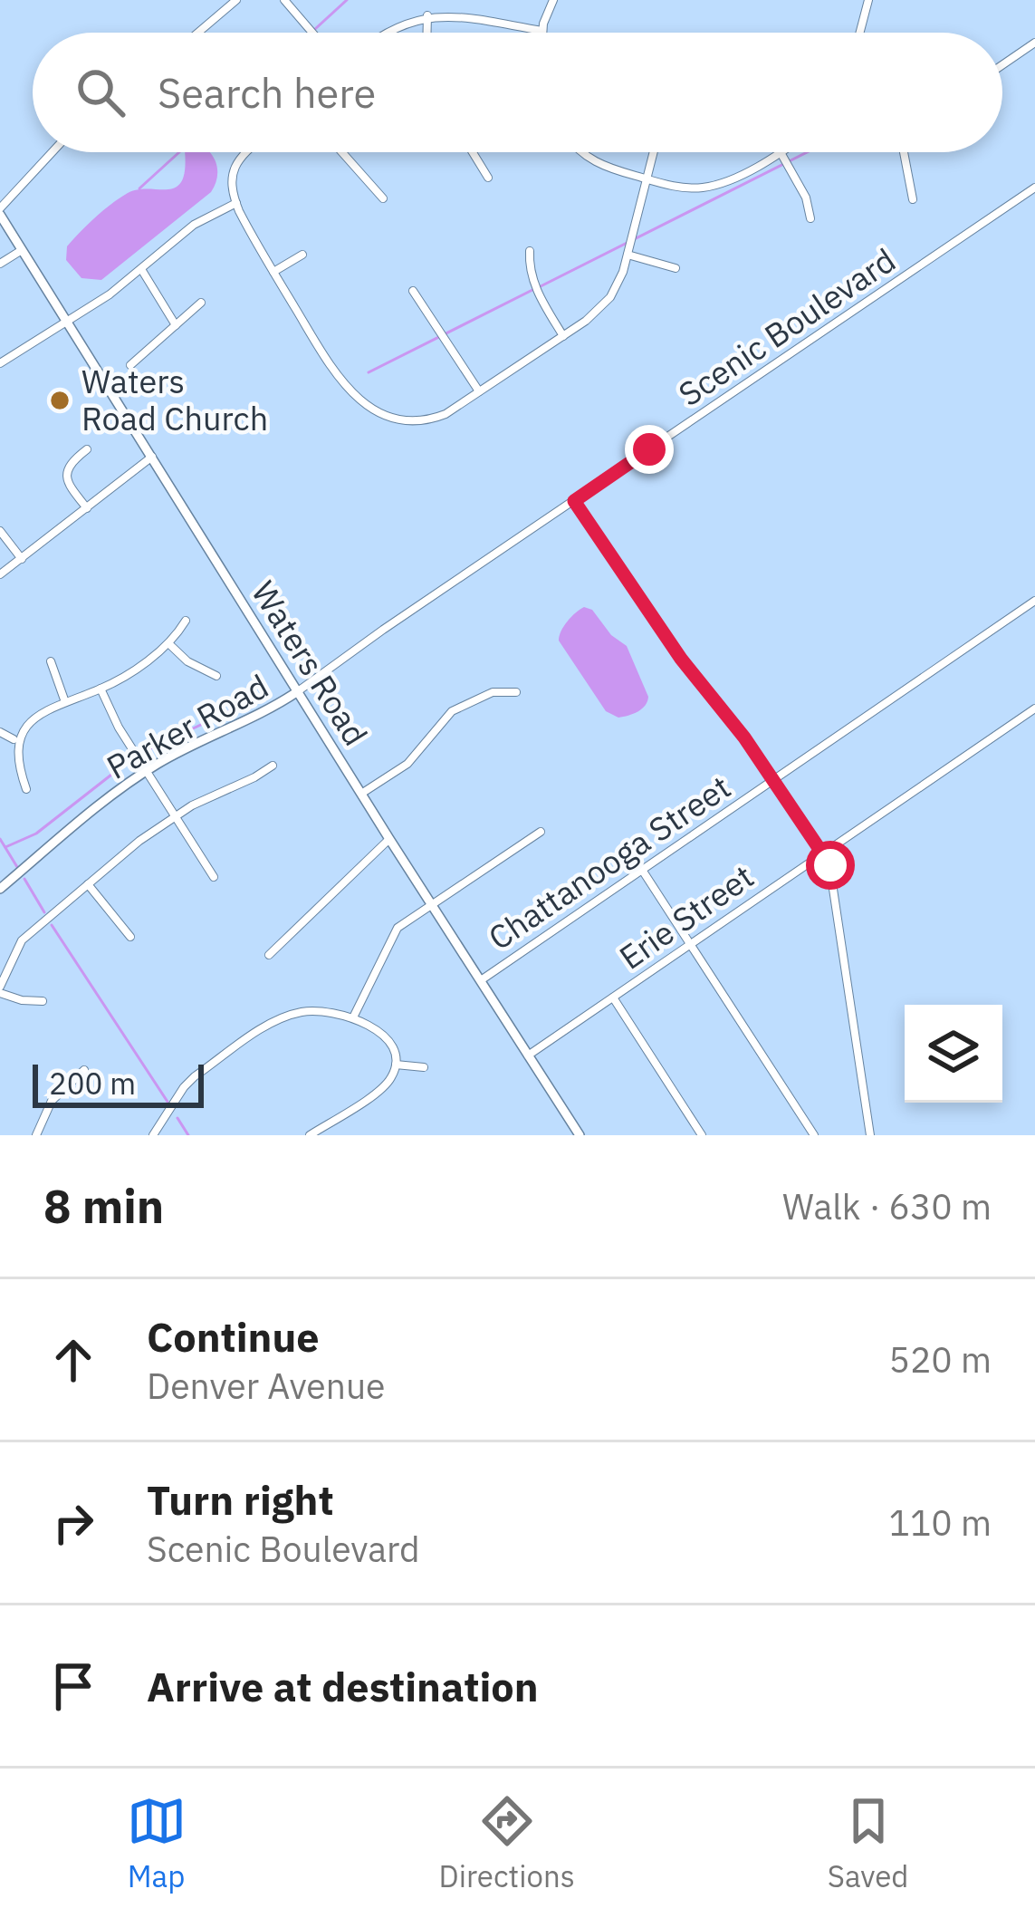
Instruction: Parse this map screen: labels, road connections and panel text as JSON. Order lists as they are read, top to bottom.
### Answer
{
  "streets": {
    "street": [
      "Scenic Boulevard",
      "Waters Road",
      "Parker Road",
      "Chattanooga Street",
      "Erie Street"
    ]
  },
  "crossings": [
    ["Scenic Boulevard", "Waters Road"],
    ["Scenic Boulevard", "Parker Road"],
    ["Waters Road", "Parker Road"],
    ["Waters Road", "Chattanooga Street"],
    ["Waters Road", "Erie Street"]
  ],
  "places": ["Waters Road Church"],
  "scale_bar": "200 m",
  "page": {
    "search": "Search here",
    "scale": "200 m",
    "heading": ["8 min", "Walk · 630 m"],
    "list": [
      ["Continue", "Denver Avenue", "520 m"],
      ["Turn right", "Scenic Boulevard", "110 m"],
      "Arrive at destination"
    ],
    "nav": ["Map", "Directions", "Saved"]
  }
}
